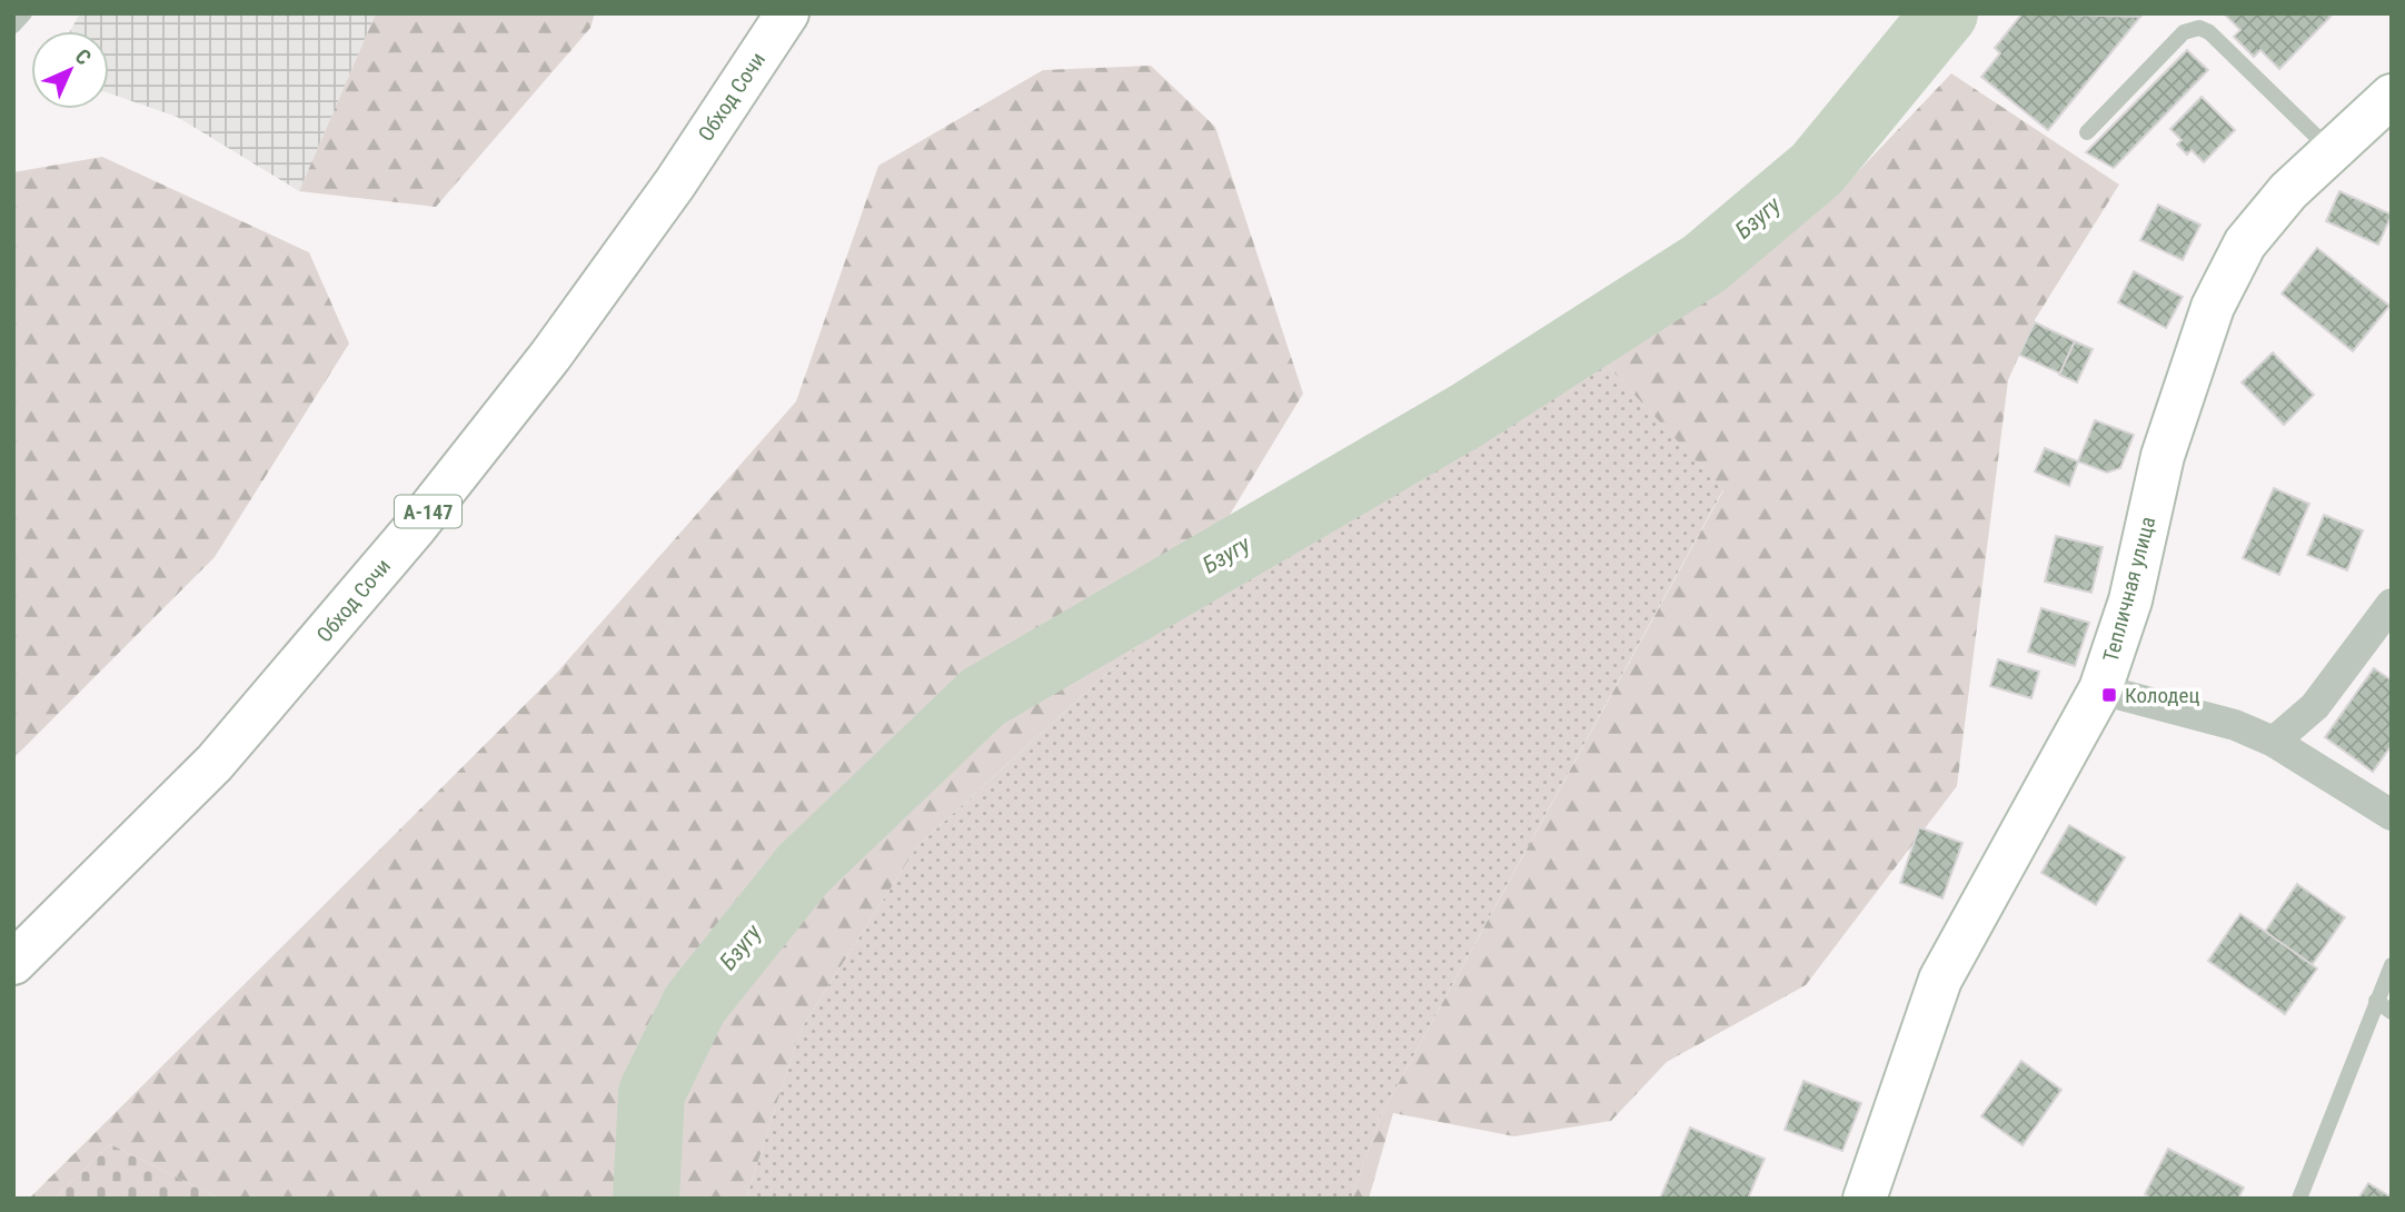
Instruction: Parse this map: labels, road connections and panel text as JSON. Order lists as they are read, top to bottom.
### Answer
{
  "streets": {
    "main road": ["Обход Сочи", "А-147", "Тепличная улица"]
  },
  "water": ["Бзугу"],
  "places": {
    "transit": ["Колодец"]
  },
  "north": "top right"
}
